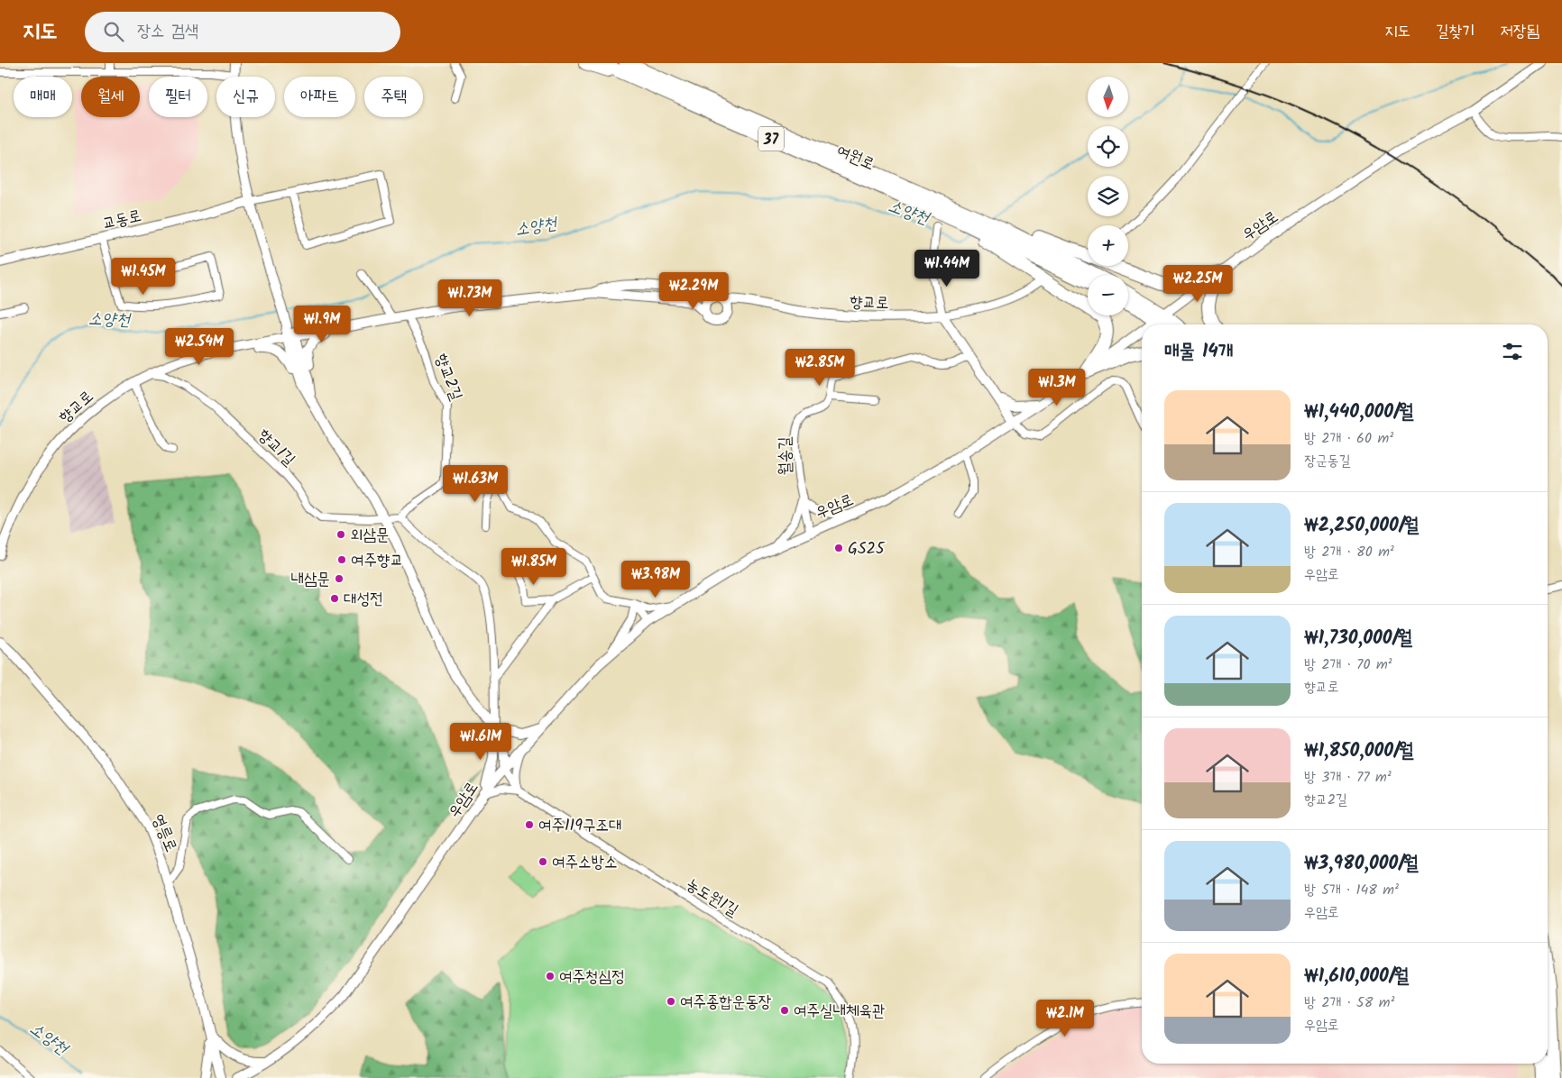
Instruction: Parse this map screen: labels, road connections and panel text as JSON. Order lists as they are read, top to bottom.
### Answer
{
  "streets": {
    "highway": ["37", "여원로"],
    "street": [
      "교동로",
      "우암로",
      "향교로",
      "향교2길",
      "향교1길",
      "월송길",
      "영릉로",
      "농도원1길"
    ]
  },
  "crossings": [
    ["우암로", "월송길"],
    ["우암로", "농도원1길"],
    ["향교로", "향교2길"],
    ["향교로", "향교1길"]
  ],
  "water": ["소양천"],
  "places": [
    "외삼문",
    "GS25",
    "여주향교",
    "내삼문",
    "대성전",
    "여주119구조대",
    "여주소방소",
    "여주청심정",
    "여주종합운동장",
    "여주실내체육관"
  ],
  "north": "bottom",
  "page": {
    "header": "지도",
    "search": "장소 검색",
    "nav": ["지도", "길찾기", "저장됨"],
    "map_buttons": ["+", "−"],
    "chip": [
      "매매",
      "월세",
      "필터",
      "신규",
      "아파트",
      "주택"
    ],
    "price": [
      "₩1.44M",
      "₩1.45M",
      "₩2.25M",
      "₩2.29M",
      "₩1.73M",
      "₩1.9M",
      "₩2.54M",
      "₩2.85M",
      "₩1.3M",
      "₩1.63M",
      "₩1.85M",
      "₩3.98M",
      "₩1.61M",
      "₩2.1M"
    ],
    "heading": "매물 14개",
    "list": [
      {
        "name": "₩1,440,000/월",
        "note": "방 2개 · 60 m² · 장군동길"
      },
      {
        "name": "₩2,250,000/월",
        "note": "방 2개 · 80 m² · 우암로"
      },
      {
        "name": "₩1,730,000/월",
        "note": "방 2개 · 70 m² · 향교로"
      },
      {
        "name": "₩1,850,000/월",
        "note": "방 3개 · 77 m² · 향교2길"
      },
      {
        "name": "₩3,980,000/월",
        "note": "방 5개 · 148 m² · 우암로"
      },
      {
        "name": "₩1,610,000/월",
        "note": "방 2개 · 58 m² · 우암로"
      }
    ]
  }
}
